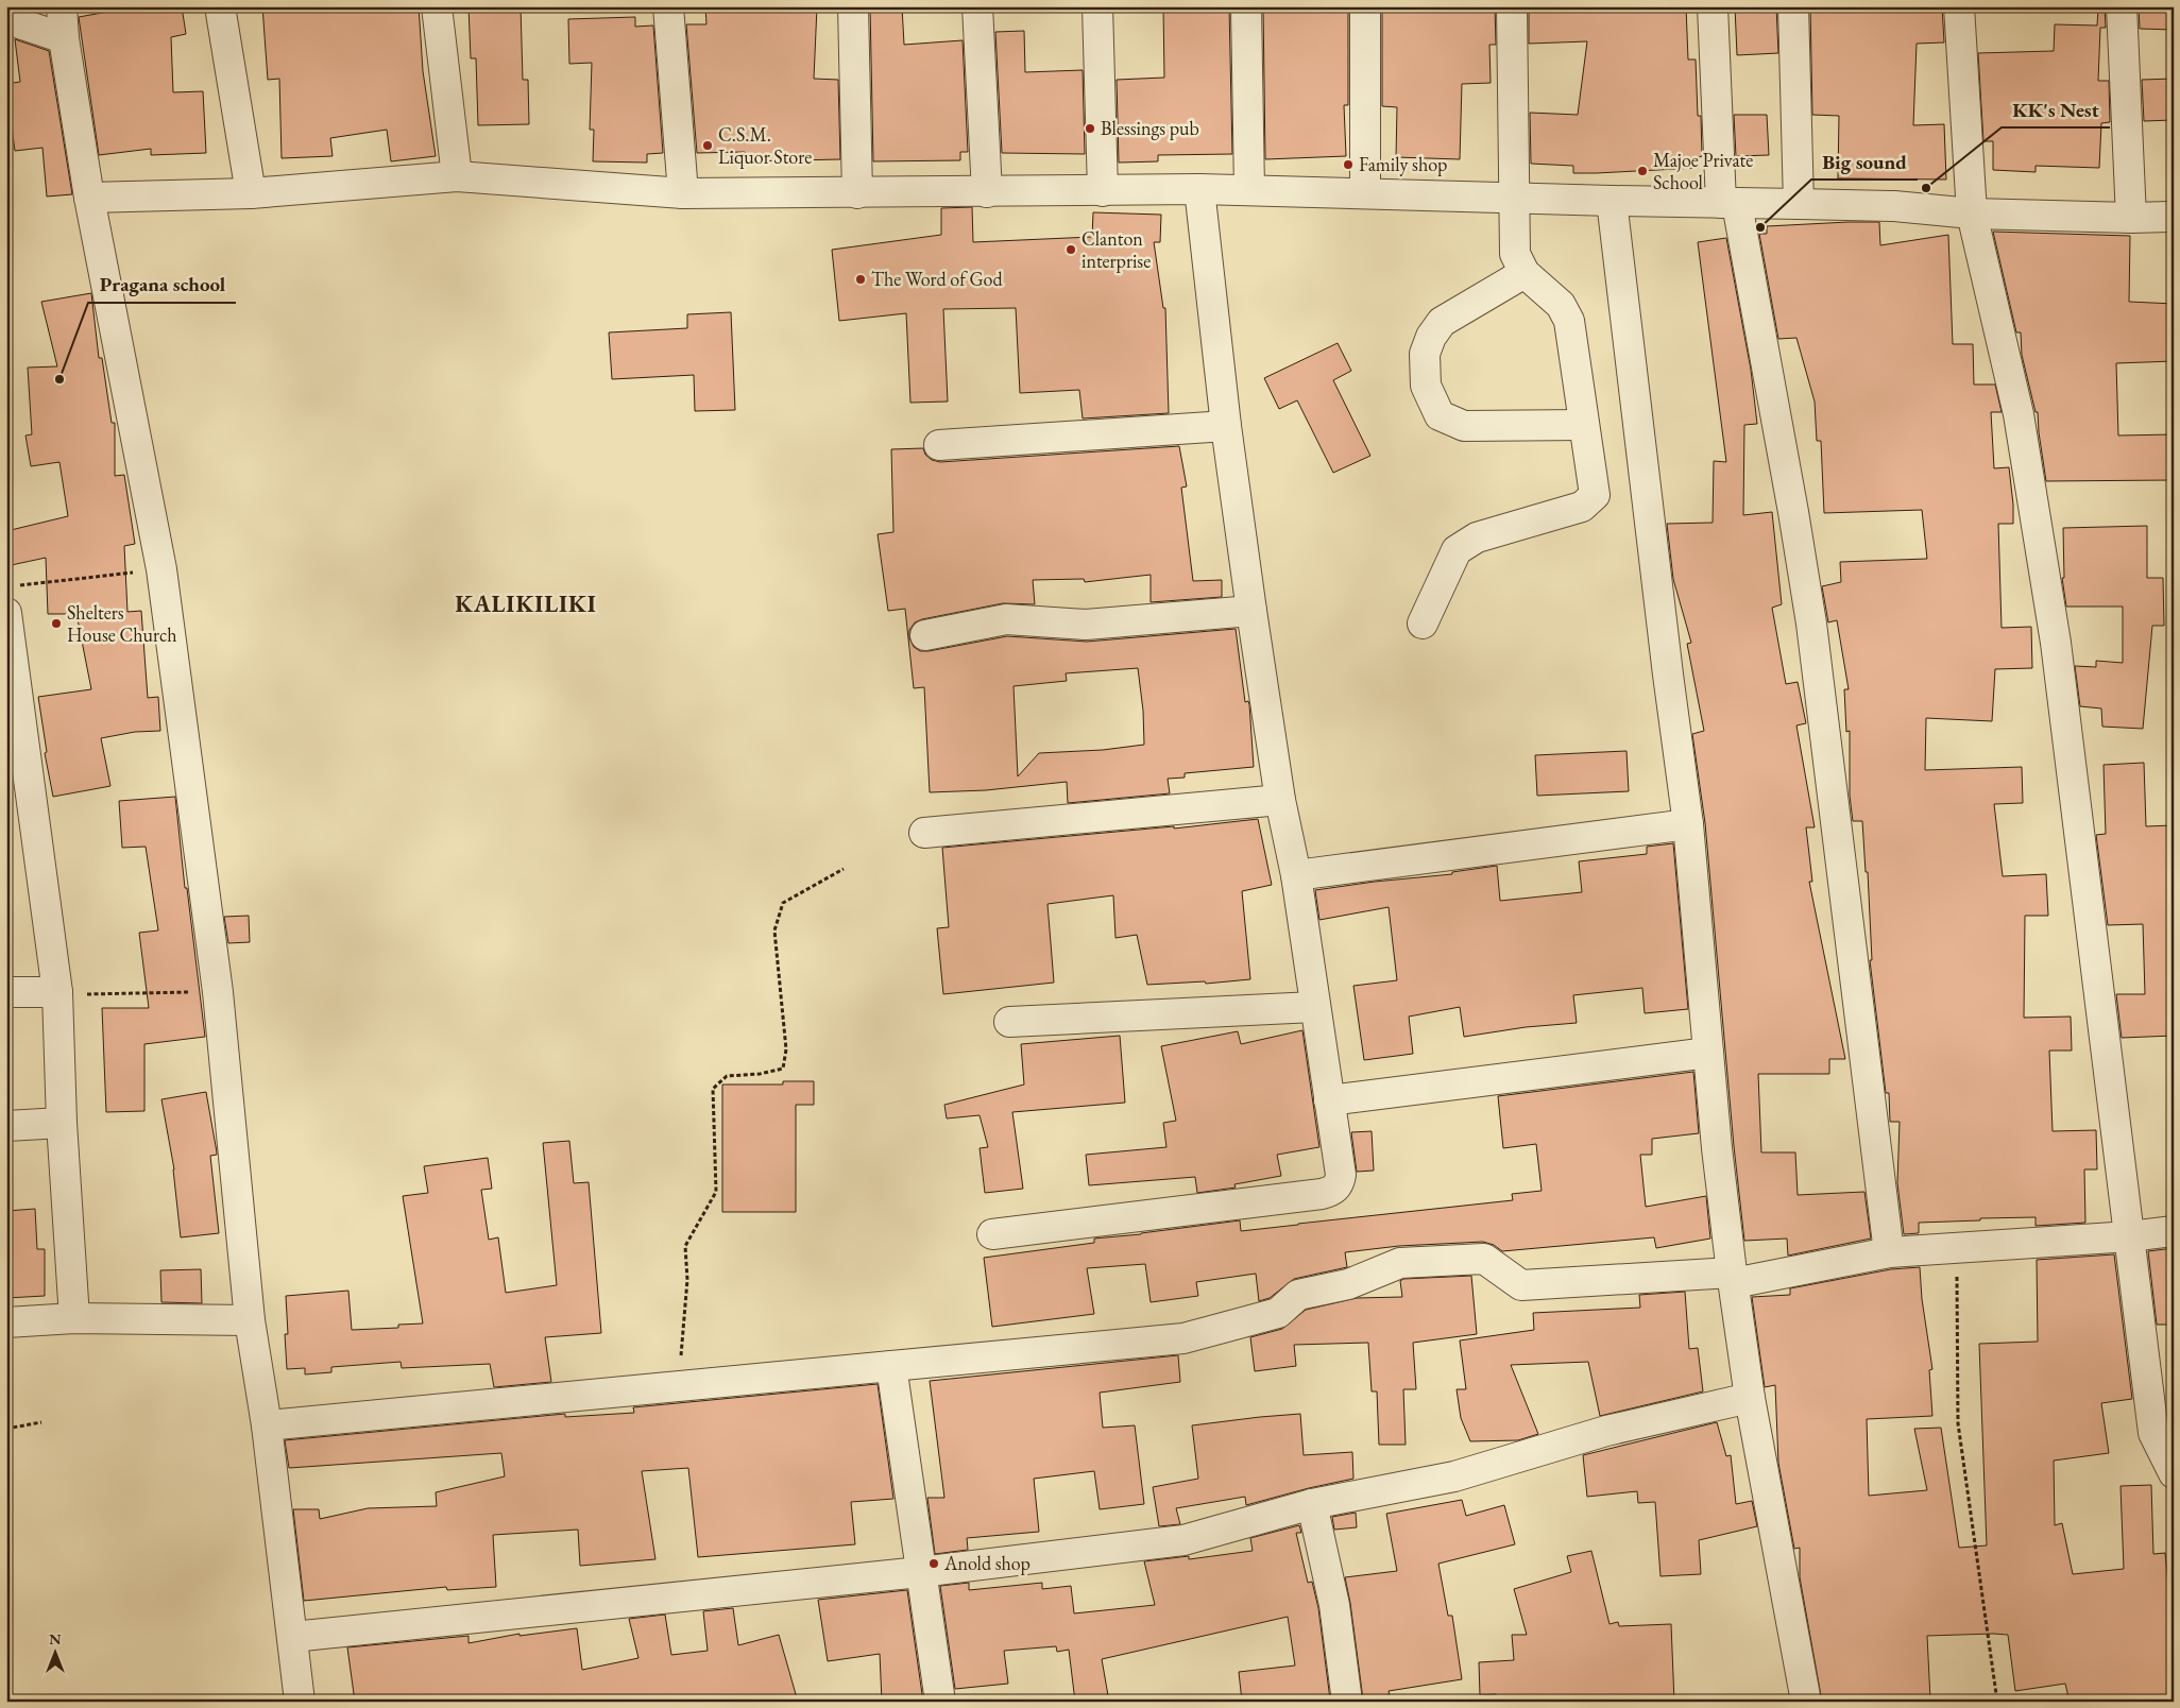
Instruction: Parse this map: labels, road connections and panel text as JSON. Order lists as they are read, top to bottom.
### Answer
{
  "districts": ["KALIKILIKI"],
  "places": [
    "Blessings pub",
    "C.S.M. Liquor Store",
    "Family shop",
    "Majoe Private School",
    "KK's Nest",
    "Big sound",
    "Clanton interprise",
    "The Word of God",
    "Pragana school",
    "Shelters House Church",
    "Anold shop"
  ],
  "north": "top"
}
